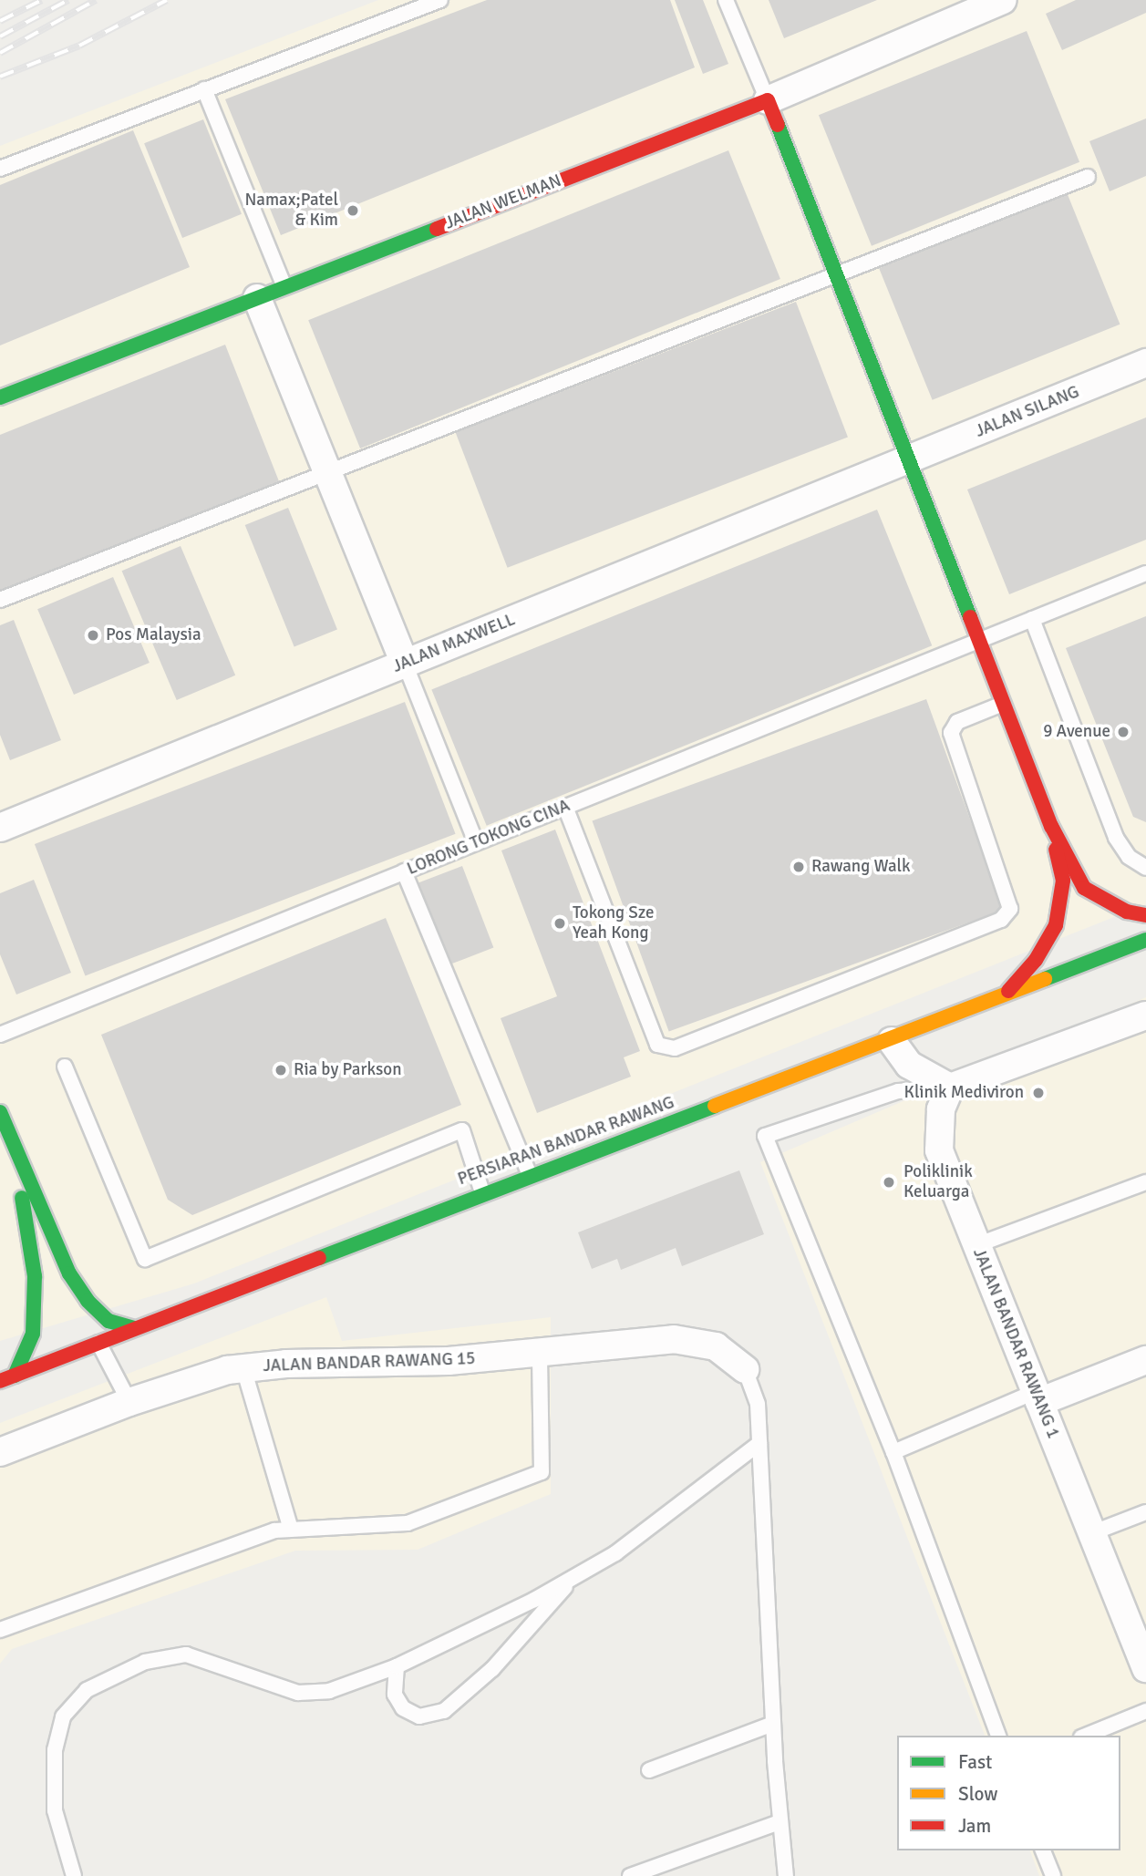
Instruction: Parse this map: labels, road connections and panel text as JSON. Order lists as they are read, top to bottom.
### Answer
{
  "streets": {
    "street": [
      "JALAN WELMAN",
      "JALAN SILANG",
      "JALAN MAXWELL",
      "PERSIARAN BANDAR RAWANG",
      "JALAN BANDAR RAWANG 1",
      "JALAN BANDAR RAWANG 15"
    ],
    "lane": ["LORONG TOKONG CINA"]
  },
  "crossings": [
    ["JALAN SILANG", "JALAN MAXWELL"]
  ],
  "places": [
    "Namax;Patel & Kim",
    "Pos Malaysia",
    "9 Avenue",
    "Rawang Walk",
    "Tokong Sze Yeah Kong",
    "Ria by Parkson",
    "Klinik Mediviron",
    "Poliklinik Keluarga"
  ],
  "legend": ["Fast", "Slow", "Jam"]
}
